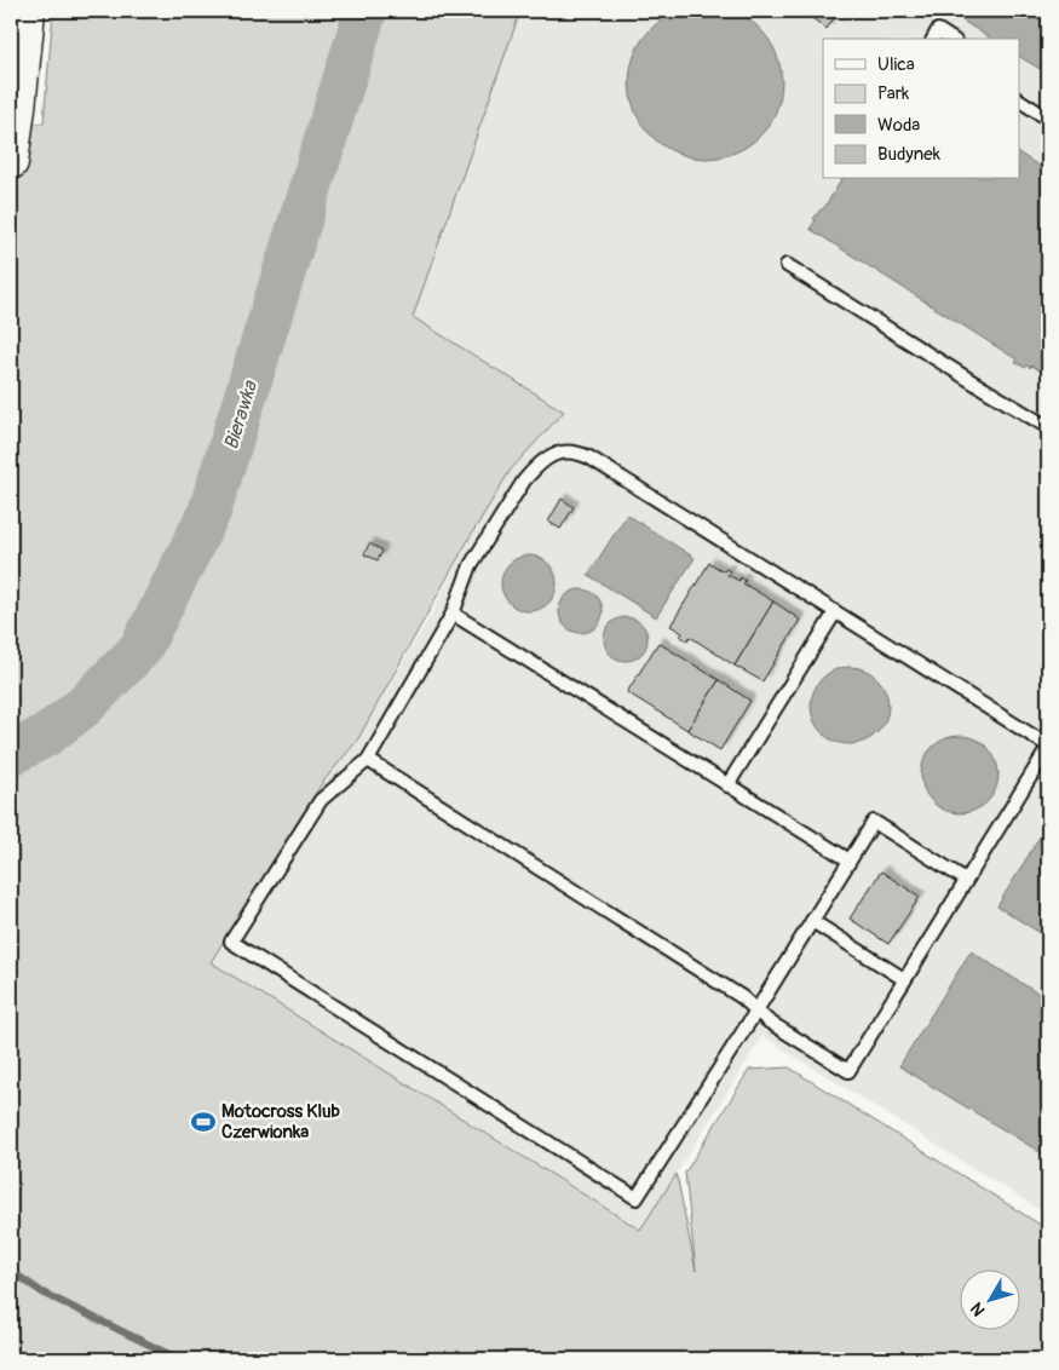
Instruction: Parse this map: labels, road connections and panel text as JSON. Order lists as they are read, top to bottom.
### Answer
{
  "water": ["Bierawka"],
  "places": {
    "sports": ["Motocross Klub Czerwionka"]
  },
  "legend": [
    "Ulica",
    "Park",
    "Woda",
    "Budynek"
  ],
  "north": "bottom left"
}
